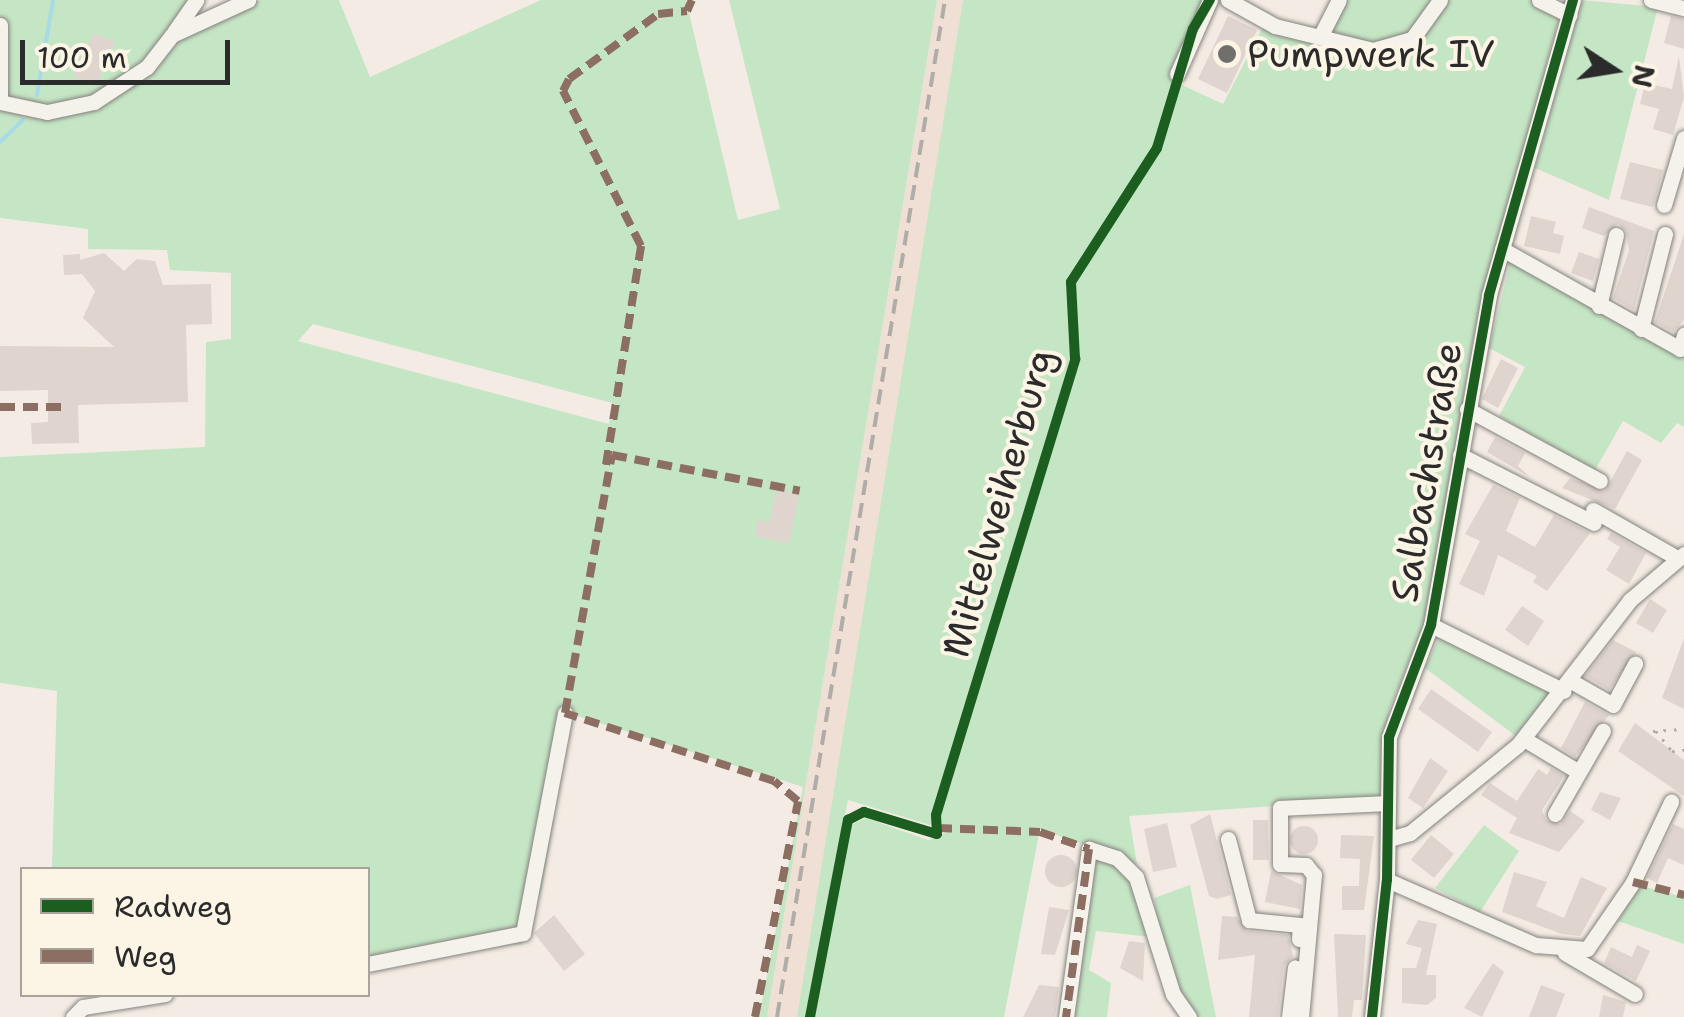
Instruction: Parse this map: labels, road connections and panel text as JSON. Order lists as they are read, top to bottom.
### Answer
{
  "streets": {
    "street": ["Salbachstraße"],
    "cycle path": ["Mittelweiherburg"]
  },
  "places": ["Pumpwerk IV"],
  "legend": ["Radweg", "Weg"],
  "scale_bar": "100 m",
  "north": "right"
}
